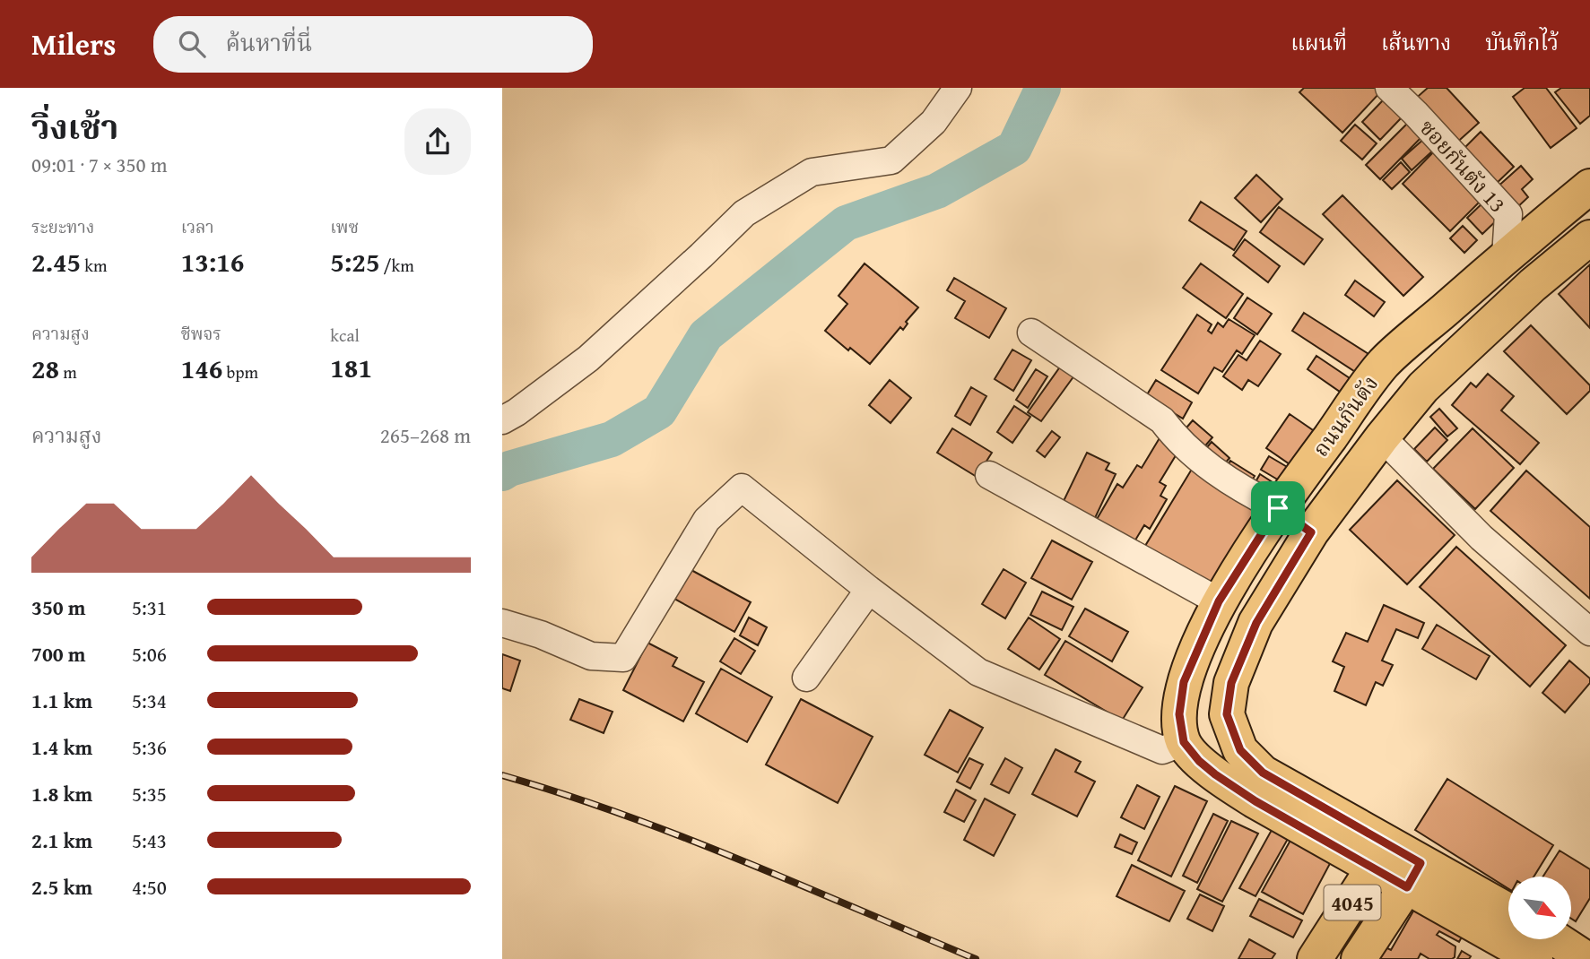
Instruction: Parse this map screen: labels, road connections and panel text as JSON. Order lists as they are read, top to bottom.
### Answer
{
  "streets": {
    "main road": ["ถนนกันตัง", "4045"],
    "street": ["ซอยกันตัง 13"]
  },
  "crossings": [
    ["ซอยกันตัง 13", "ถนนกันตัง"],
    ["ถนนกันตัง", "4045"]
  ],
  "north": "bottom right",
  "page": {
    "header": "Milers",
    "search": "ค้นหาที่นี่",
    "nav": ["แผนที่", "เส้นทาง", "บันทึกไว้"],
    "heading": ["วิ่งเช้า", "09:01 · 7 × 350 m"],
    "stats": [
      ["ระยะทาง", "2.45 km"],
      ["เวลา", "13:16"],
      ["เพซ", "5:25 /km"],
      ["ความสูง", "28 m"],
      ["ชีพจร", "146 bpm"],
      ["kcal", "181"]
    ],
    "chart": ["ความสูง", "265–268 m"],
    "list": [
      {
        "name": "350 m",
        "note": "5:31"
      },
      {
        "name": "700 m",
        "note": "5:06"
      },
      {
        "name": "1.1 km",
        "note": "5:34"
      },
      {
        "name": "1.4 km",
        "note": "5:36"
      },
      {
        "name": "1.8 km",
        "note": "5:35"
      },
      {
        "name": "2.1 km",
        "note": "5:43"
      },
      {
        "name": "2.5 km",
        "note": "4:50"
      }
    ]
  }
}
